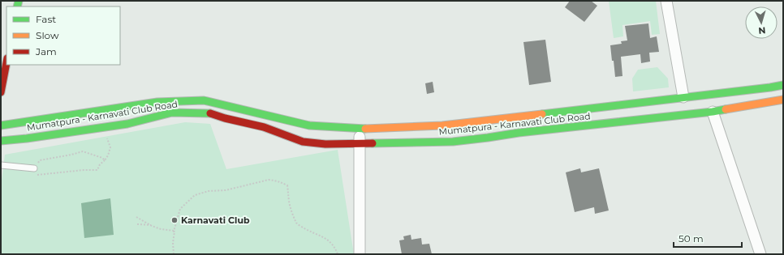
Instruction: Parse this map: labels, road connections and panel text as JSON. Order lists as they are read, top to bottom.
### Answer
{
  "streets": {
    "street": ["Mumatpura - Karnavati Club Road"]
  },
  "places": ["Karnavati Club"],
  "legend": ["Fast", "Slow", "Jam"],
  "scale_bar": "50 m",
  "north": "bottom"
}
